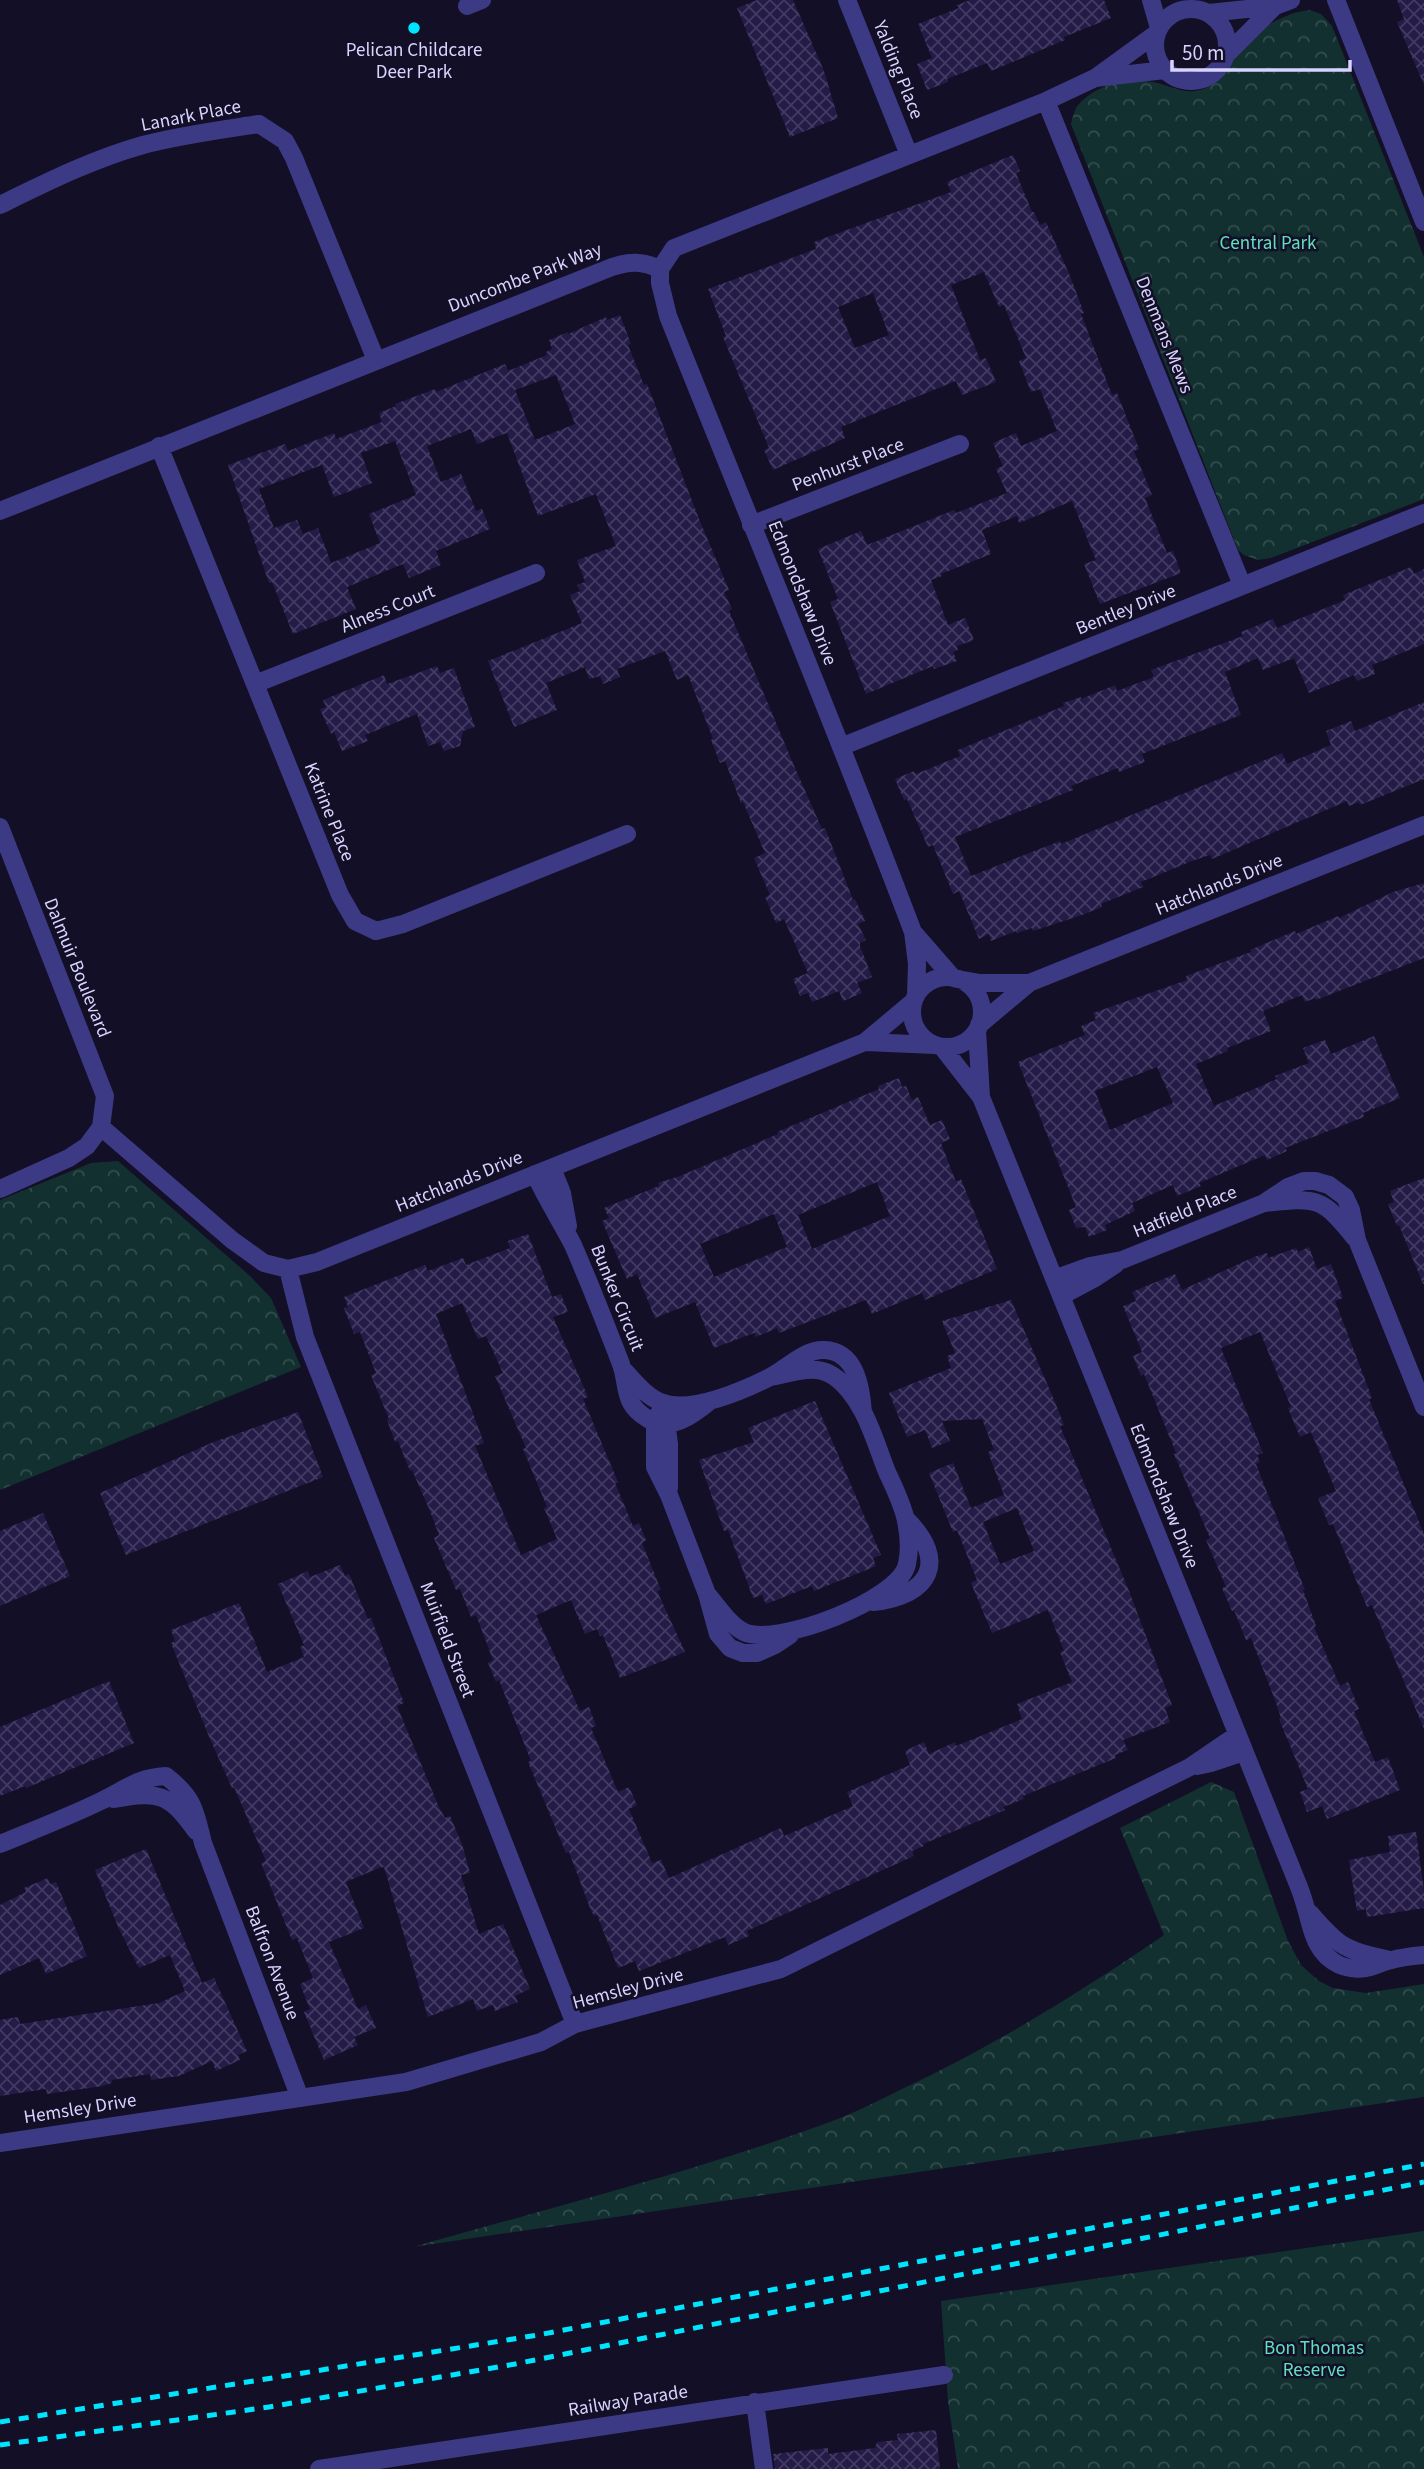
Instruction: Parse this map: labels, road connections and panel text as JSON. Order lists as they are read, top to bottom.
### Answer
{
  "streets": {
    "street": [
      "Yalding Place",
      "Lanark Place",
      "Duncombe Park Way",
      "Denmans Mews",
      "Penhurst Place",
      "Edmondshaw Drive",
      "Alness Court",
      "Bentley Drive",
      "Katrine Place",
      "Hatchlands Drive",
      "Dalmuir Boulevard",
      "Hatfield Place",
      "Bunker Circuit",
      "Muirfield Street",
      "Balfron Avenue",
      "Hemsley Drive",
      "Railway Parade"
    ]
  },
  "crossings": [
    ["Lanark Place", "Duncombe Park Way"],
    ["Duncombe Park Way", "Edmondshaw Drive"],
    ["Duncombe Park Way", "Katrine Place"],
    ["Denmans Mews", "Bentley Drive"],
    ["Penhurst Place", "Edmondshaw Drive"],
    ["Edmondshaw Drive", "Bentley Drive"],
    ["Edmondshaw Drive", "Hatchlands Drive"],
    ["Edmondshaw Drive", "Hatfield Place"],
    ["Edmondshaw Drive", "Hemsley Drive"],
    ["Alness Court", "Katrine Place"],
    ["Hatchlands Drive", "Bunker Circuit"],
    ["Hatchlands Drive", "Muirfield Street"],
    ["Muirfield Street", "Hemsley Drive"],
    ["Balfron Avenue", "Hemsley Drive"]
  ],
  "parks": ["Central Park", "Bon Thomas Reserve"],
  "places": ["Pelican Childcare Deer Park"],
  "scale_bar": "50 m"
}
